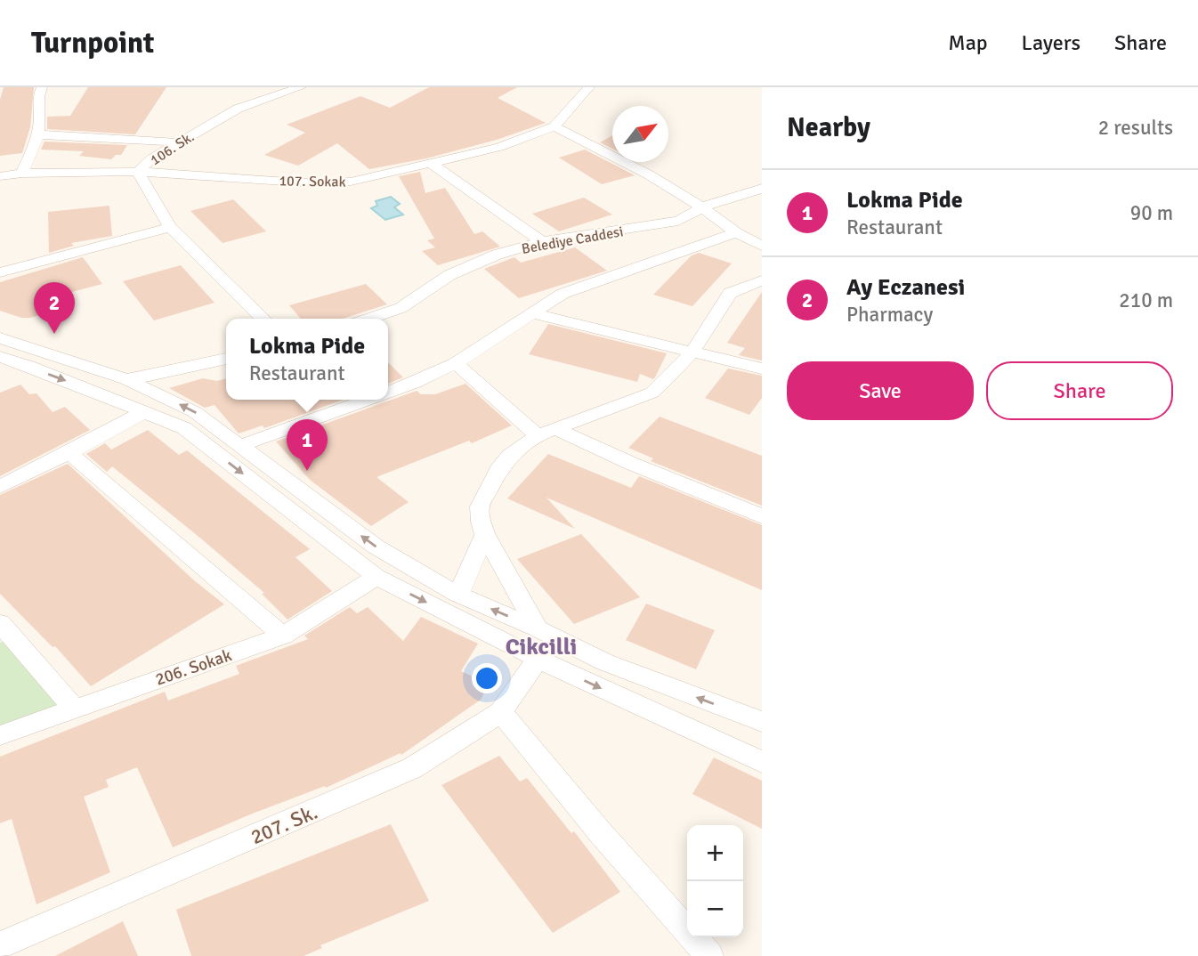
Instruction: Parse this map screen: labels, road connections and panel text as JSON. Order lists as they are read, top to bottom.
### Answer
{
  "streets": {
    "street": [
      "106. Sk.",
      "107. Sokak",
      "Belediye Caddesi",
      "206. Sokak",
      "207. Sk."
    ]
  },
  "crossings": [
    ["106. Sk.", "107. Sokak"]
  ],
  "districts": ["Cikcilli"],
  "north": "top right",
  "page": {
    "header": "Turnpoint",
    "nav": ["Map", "Layers", "Share"],
    "heading": ["Nearby", "2 results"],
    "list": [
      {
        "mark": "1",
        "name": "Lokma Pide",
        "note": "Restaurant",
        "value": "90 m"
      },
      {
        "mark": "2",
        "name": "Ay Eczanesi",
        "note": "Pharmacy",
        "value": "210 m"
      }
    ],
    "pins": ["2", "1"],
    "popup": ["Lokma Pide", "Restaurant"],
    "buttons": ["Save", "Share"],
    "map_buttons": ["+", "−"]
  }
}
